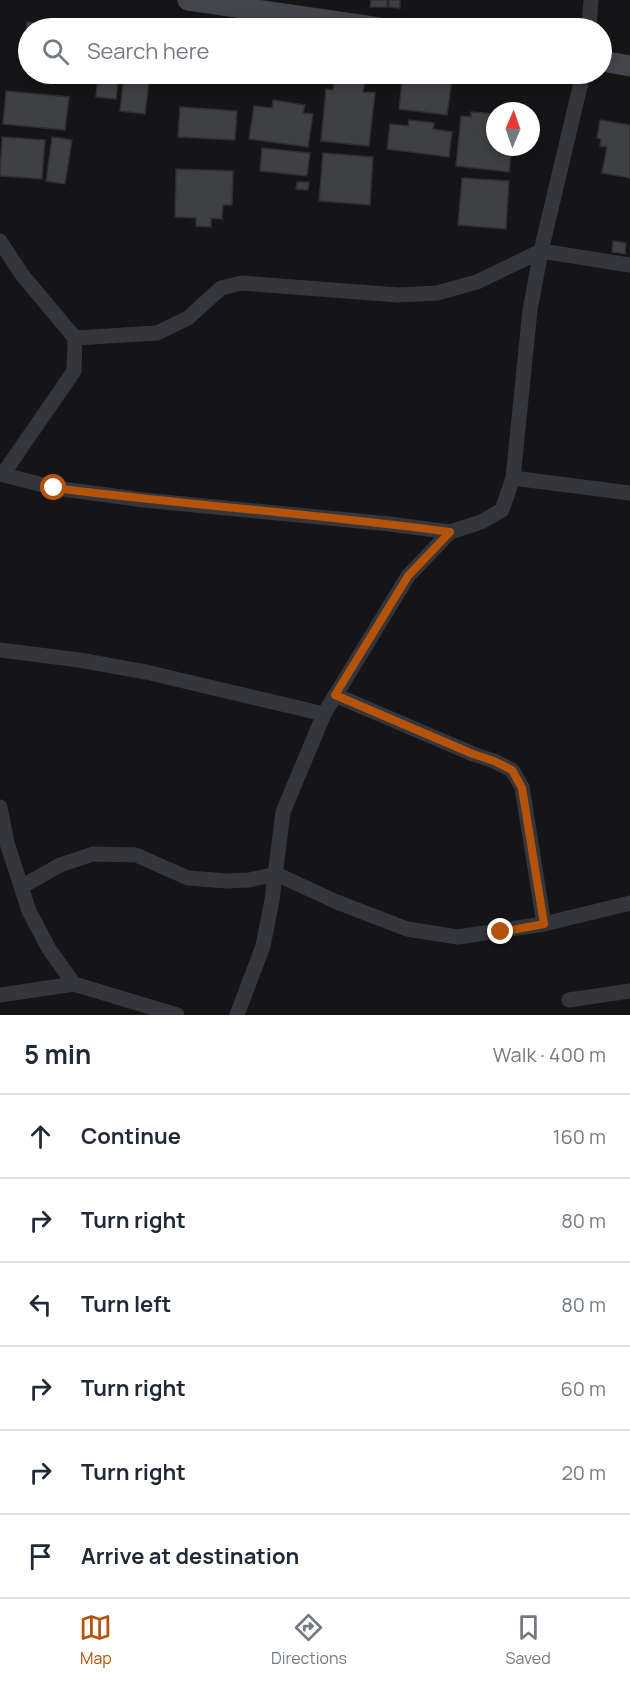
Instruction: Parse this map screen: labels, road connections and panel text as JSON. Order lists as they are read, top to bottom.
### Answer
{
  "north": "top",
  "page": {
    "search": "Search here",
    "heading": ["5 min", "Walk · 400 m"],
    "list": [
      ["Continue", "160 m"],
      ["Turn right", "80 m"],
      ["Turn left", "80 m"],
      ["Turn right", "60 m"],
      ["Turn right", "20 m"],
      "Arrive at destination"
    ],
    "nav": ["Map", "Directions", "Saved"]
  }
}
